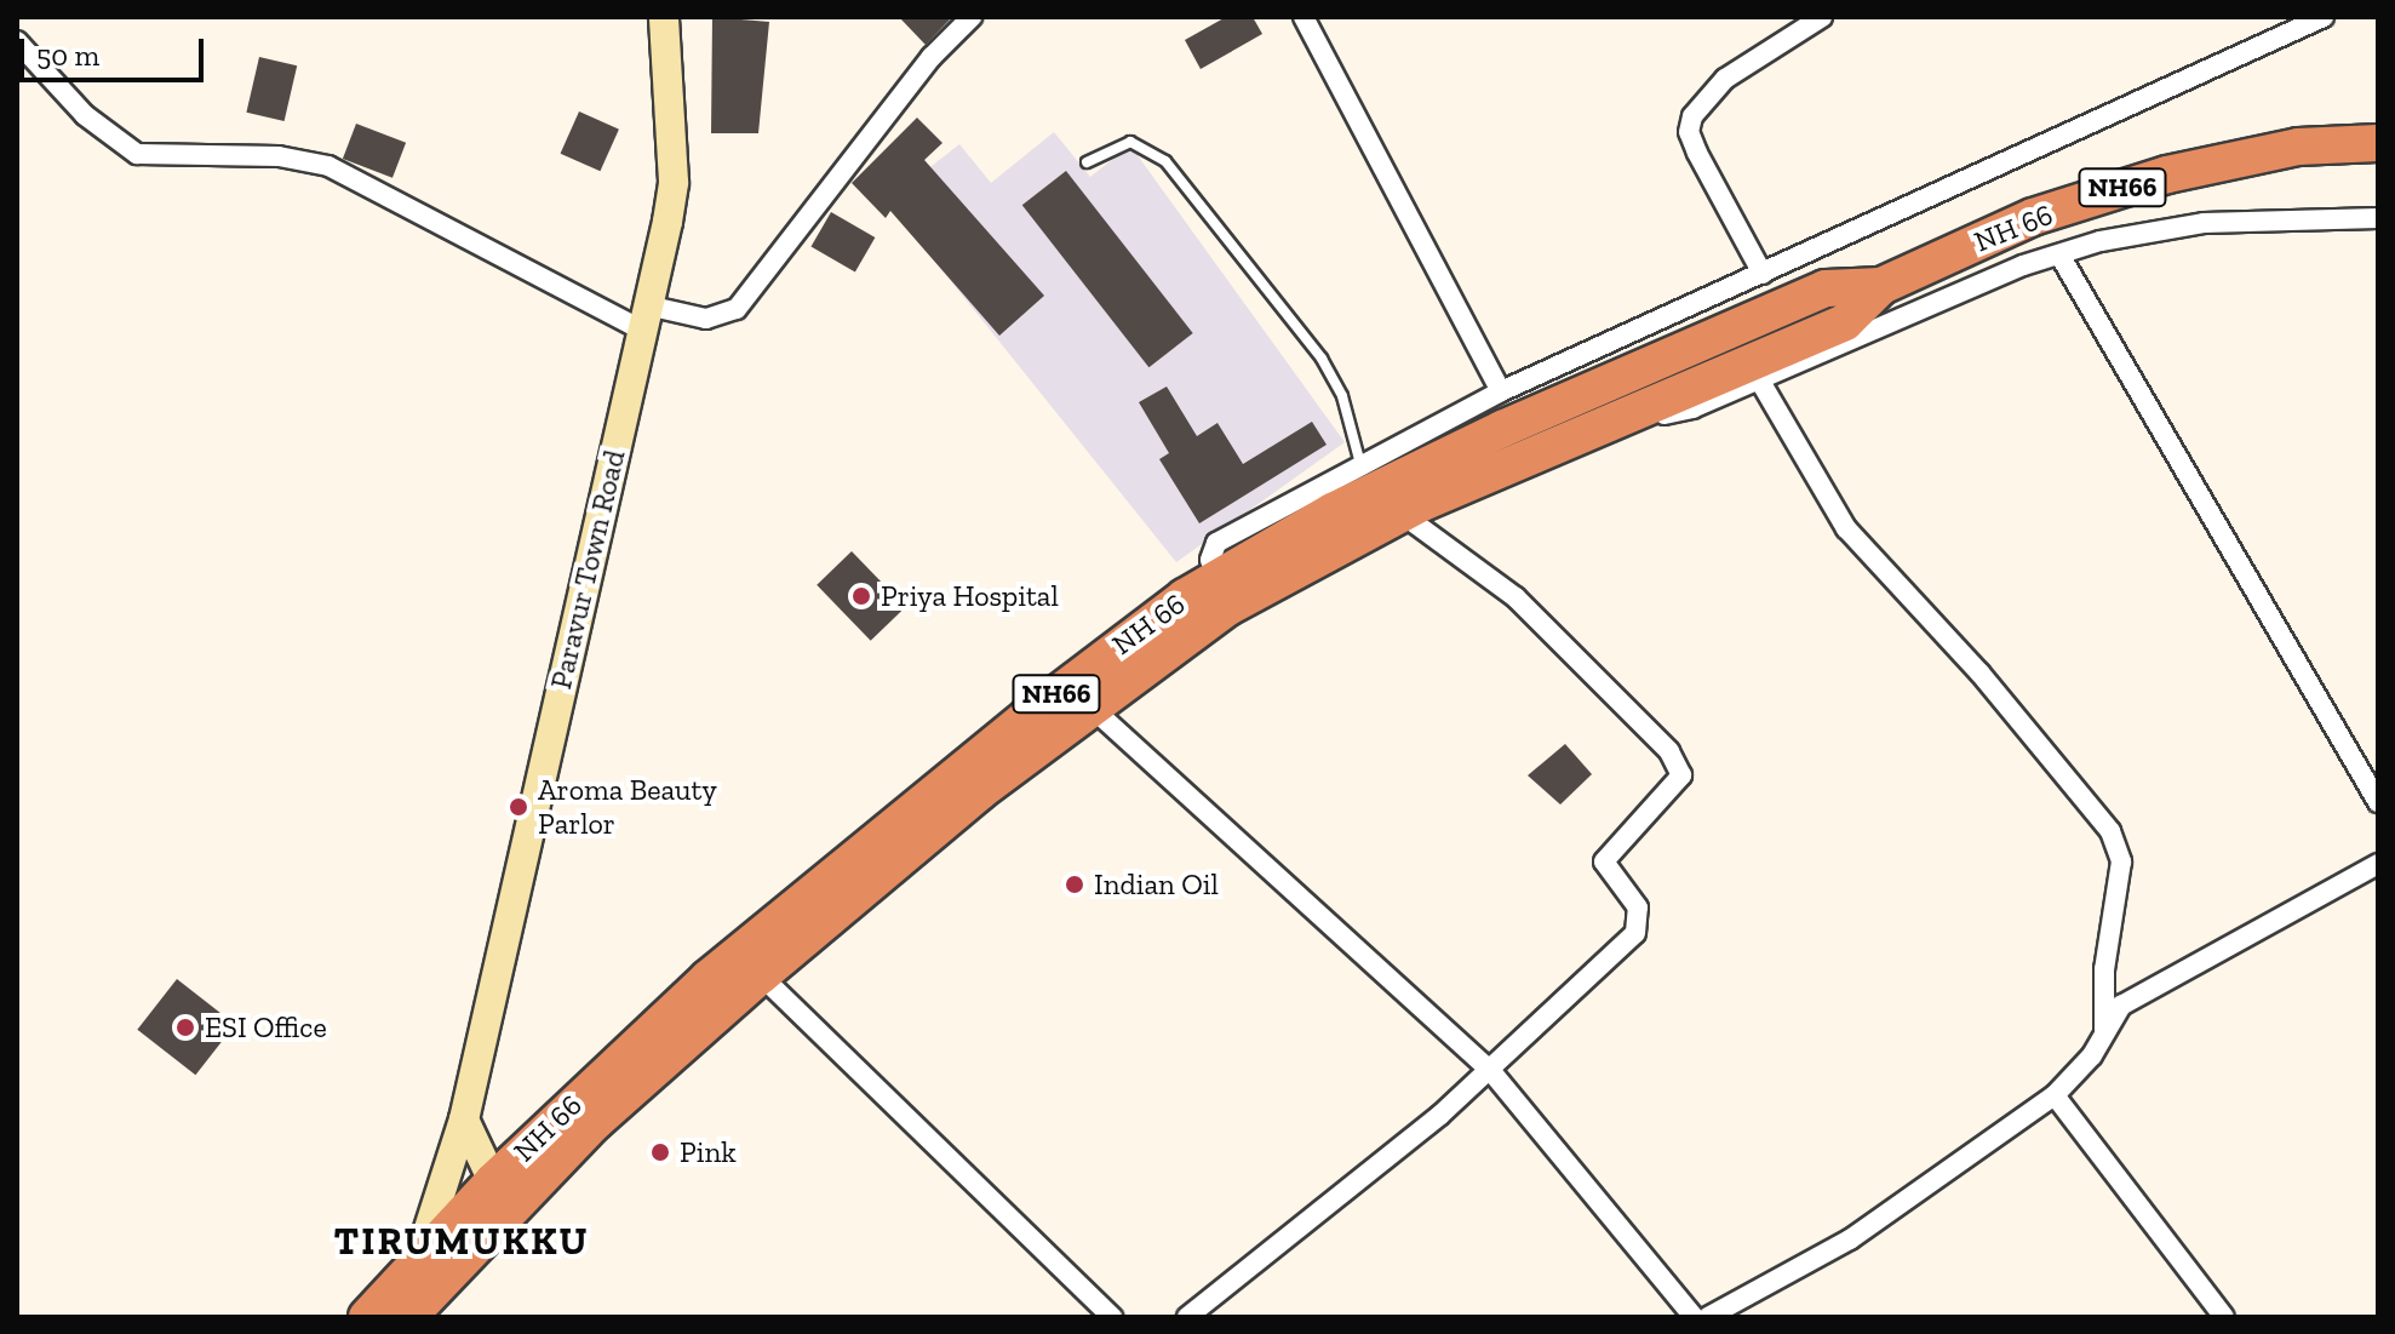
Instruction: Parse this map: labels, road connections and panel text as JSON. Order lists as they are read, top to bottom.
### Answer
{
  "streets": {
    "highway": ["NH66", "NH 66"],
    "main road": ["Paravur Town Road"]
  },
  "crossings": [
    ["NH 66", "Paravur Town Road"]
  ],
  "districts": ["TIRUMUKKU"],
  "places": [
    "Priya Hospital",
    "Aroma Beauty Parlor",
    "Indian Oil",
    "ESI Office",
    "Pink"
  ],
  "scale_bar": "50 m"
}
